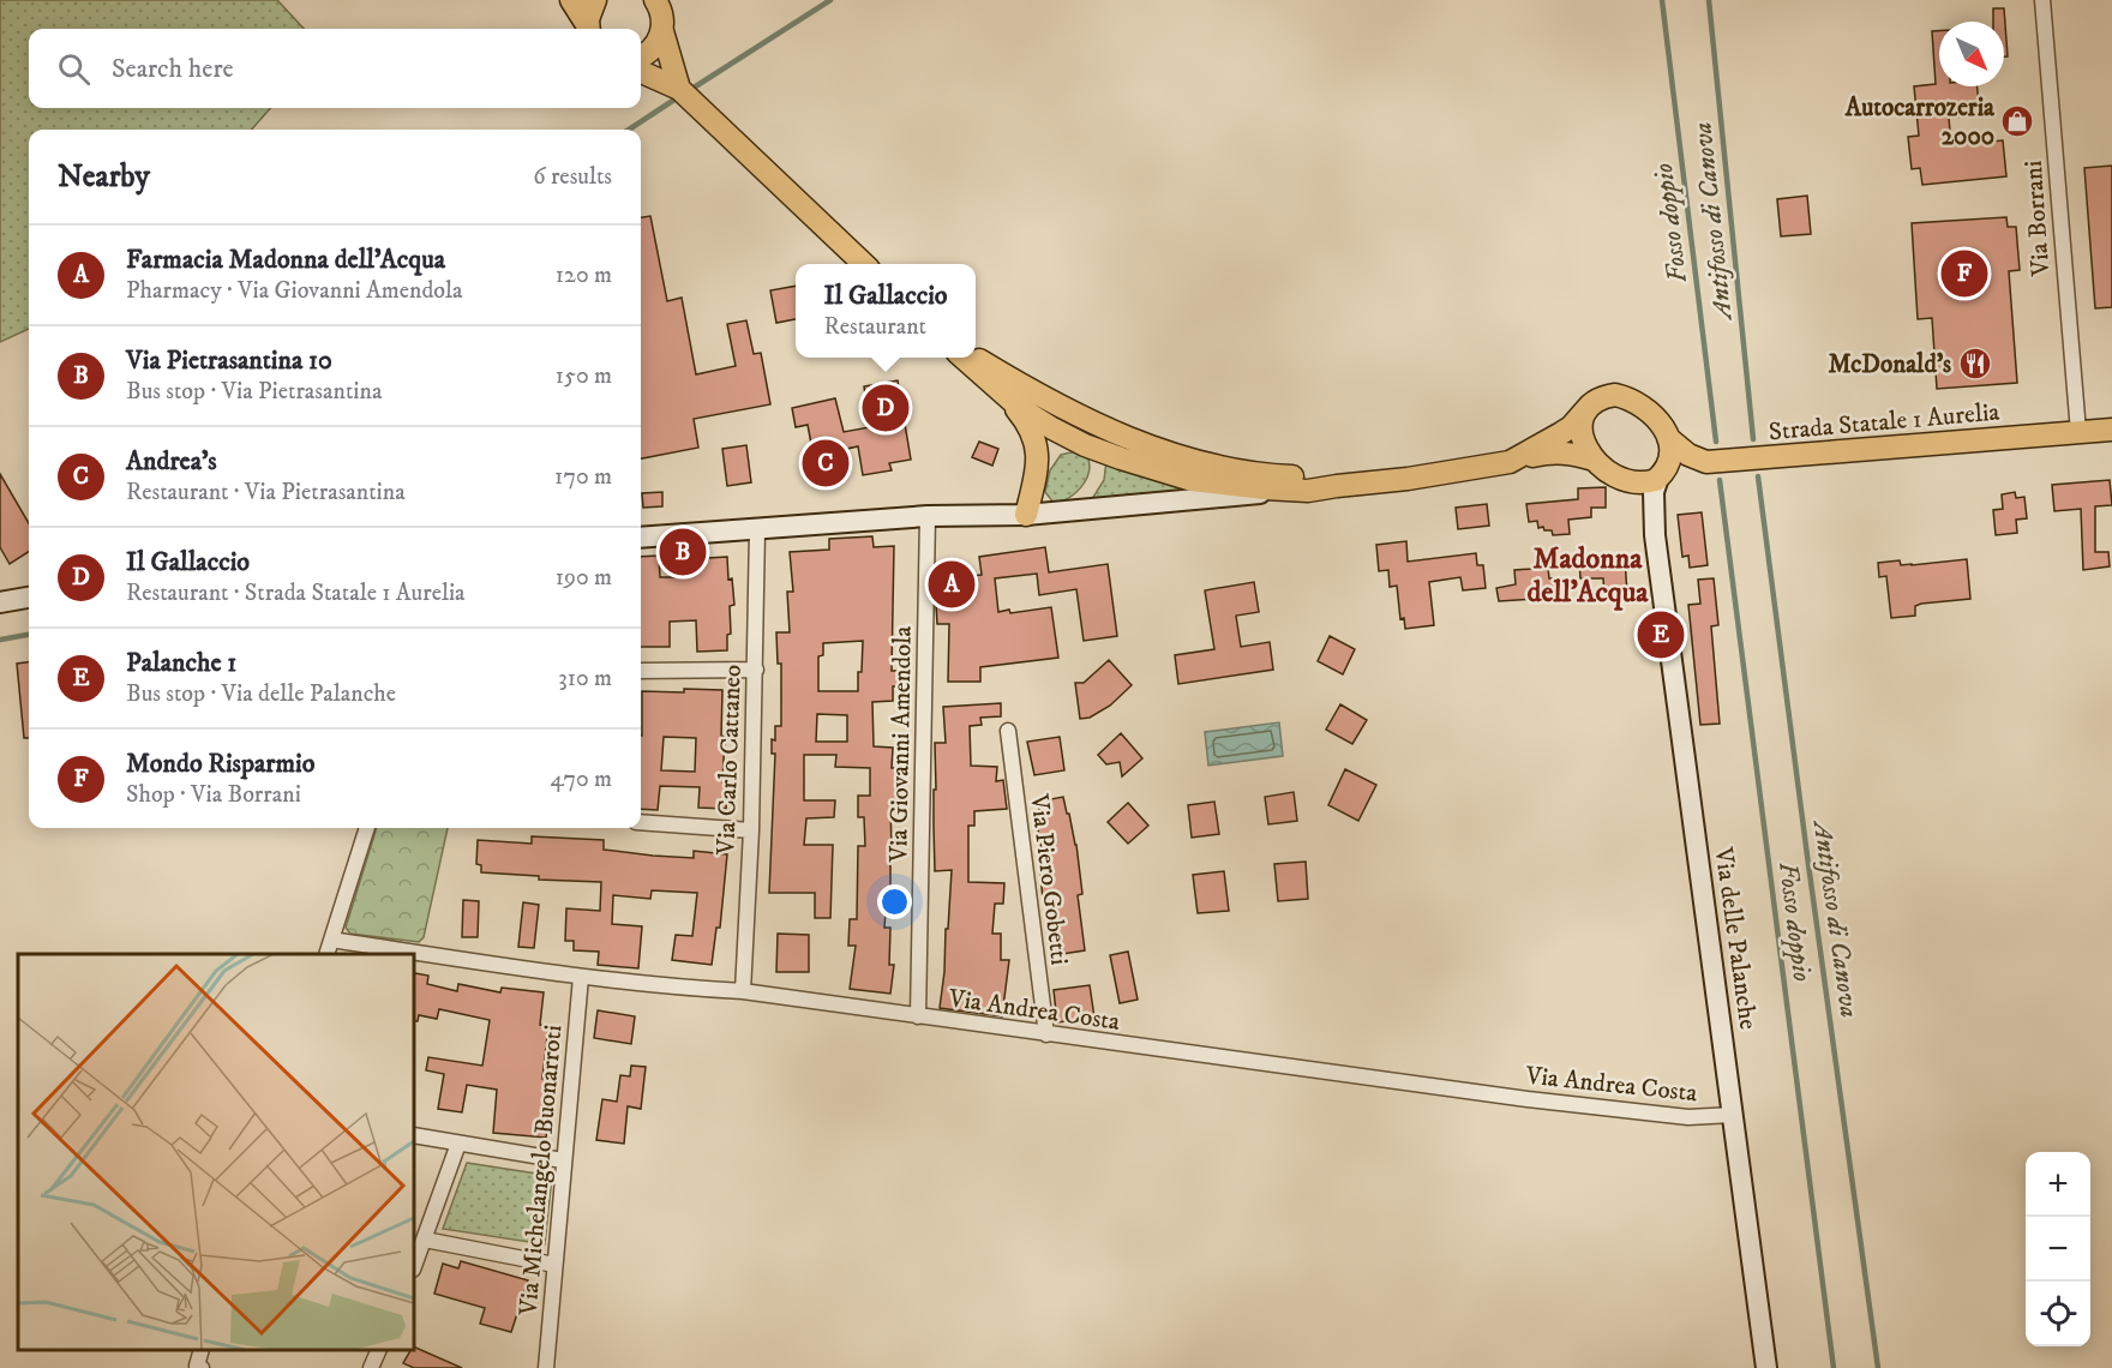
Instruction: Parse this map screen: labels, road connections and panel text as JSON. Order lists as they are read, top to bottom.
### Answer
{
  "streets": {
    "main road": ["Strada Statale 1 Aurelia", "Via delle Palanche"],
    "street": [
      "Via Borrani",
      "Via Giovanni Amendola",
      "Via Carlo Cattaneo",
      "Via Piero Gobetti",
      "Via Andrea Costa",
      "Via Michelangelo Buonarroti"
    ]
  },
  "crossings": [
    ["Via Borrani", "Strada Statale 1 Aurelia"],
    ["Strada Statale 1 Aurelia", "Via delle Palanche"],
    ["Via Giovanni Amendola", "Via Andrea Costa"],
    ["Via Carlo Cattaneo", "Via Andrea Costa"],
    ["Via Piero Gobetti", "Via Andrea Costa"],
    ["Via delle Palanche", "Via Andrea Costa"],
    ["Via Andrea Costa", "Via Michelangelo Buonarroti"]
  ],
  "districts": ["Madonna dell'Acqua"],
  "water": ["Antifosso di Canova", "Fosso doppio"],
  "places": {
    "shop": ["Autocarrozeria 2000"],
    "restaurant": ["McDonald's"]
  },
  "north": "bottom right",
  "page": {
    "search": "Search here",
    "heading": ["Nearby", "6 results"],
    "list": [
      {
        "mark": "A",
        "name": "Farmacia Madonna dell'Acqua",
        "note": "Pharmacy · Via Giovanni Amendola",
        "value": "120 m"
      },
      {
        "mark": "B",
        "name": "Via Pietrasantina 10",
        "note": "Bus stop · Via Pietrasantina",
        "value": "150 m"
      },
      {
        "mark": "C",
        "name": "Andrea's",
        "note": "Restaurant · Via Pietrasantina",
        "value": "170 m"
      },
      {
        "mark": "D",
        "name": "Il Gallaccio",
        "note": "Restaurant · Strada Statale 1 Aurelia",
        "value": "190 m"
      },
      {
        "mark": "E",
        "name": "Palanche 1",
        "note": "Bus stop · Via delle Palanche",
        "value": "310 m"
      },
      {
        "mark": "F",
        "name": "Mondo Risparmio",
        "note": "Shop · Via Borrani",
        "value": "470 m"
      }
    ],
    "pins": [
      "F",
      "D",
      "C",
      "B",
      "A",
      "E"
    ],
    "popup": ["Il Gallaccio", "Restaurant"],
    "map_buttons": ["+", "−"]
  }
}
